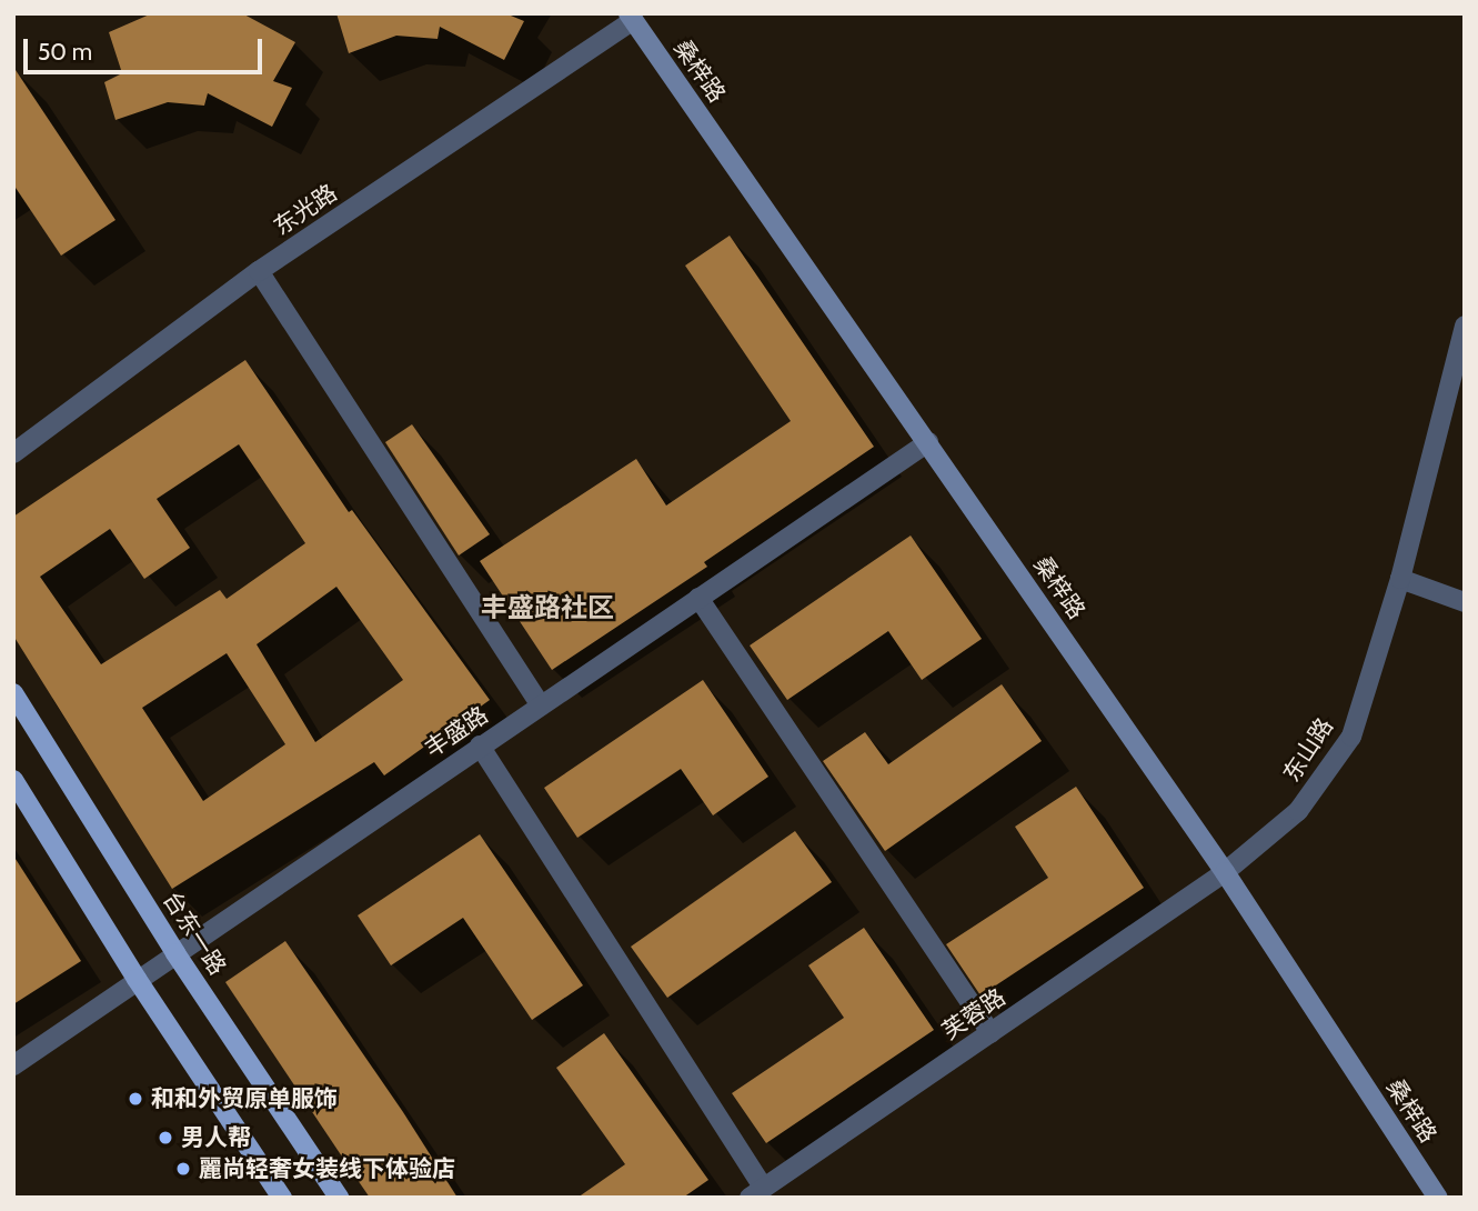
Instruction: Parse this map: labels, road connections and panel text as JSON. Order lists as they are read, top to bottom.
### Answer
{
  "streets": {
    "main road": ["桑梓路", "台东一路"],
    "street": [
      "东光路",
      "丰盛路",
      "东山路",
      "芙蓉路"
    ]
  },
  "crossings": [
    ["桑梓路", "东光路"],
    ["桑梓路", "丰盛路"],
    ["桑梓路", "东山路"],
    ["桑梓路", "芙蓉路"],
    ["丰盛路", "台东一路"],
    ["东山路", "芙蓉路"]
  ],
  "districts": ["丰盛路社区"],
  "places": ["和和外贸原单服饰", "男人帮", "麗尚轻奢女装线下体验店"],
  "scale_bar": "50 m"
}
